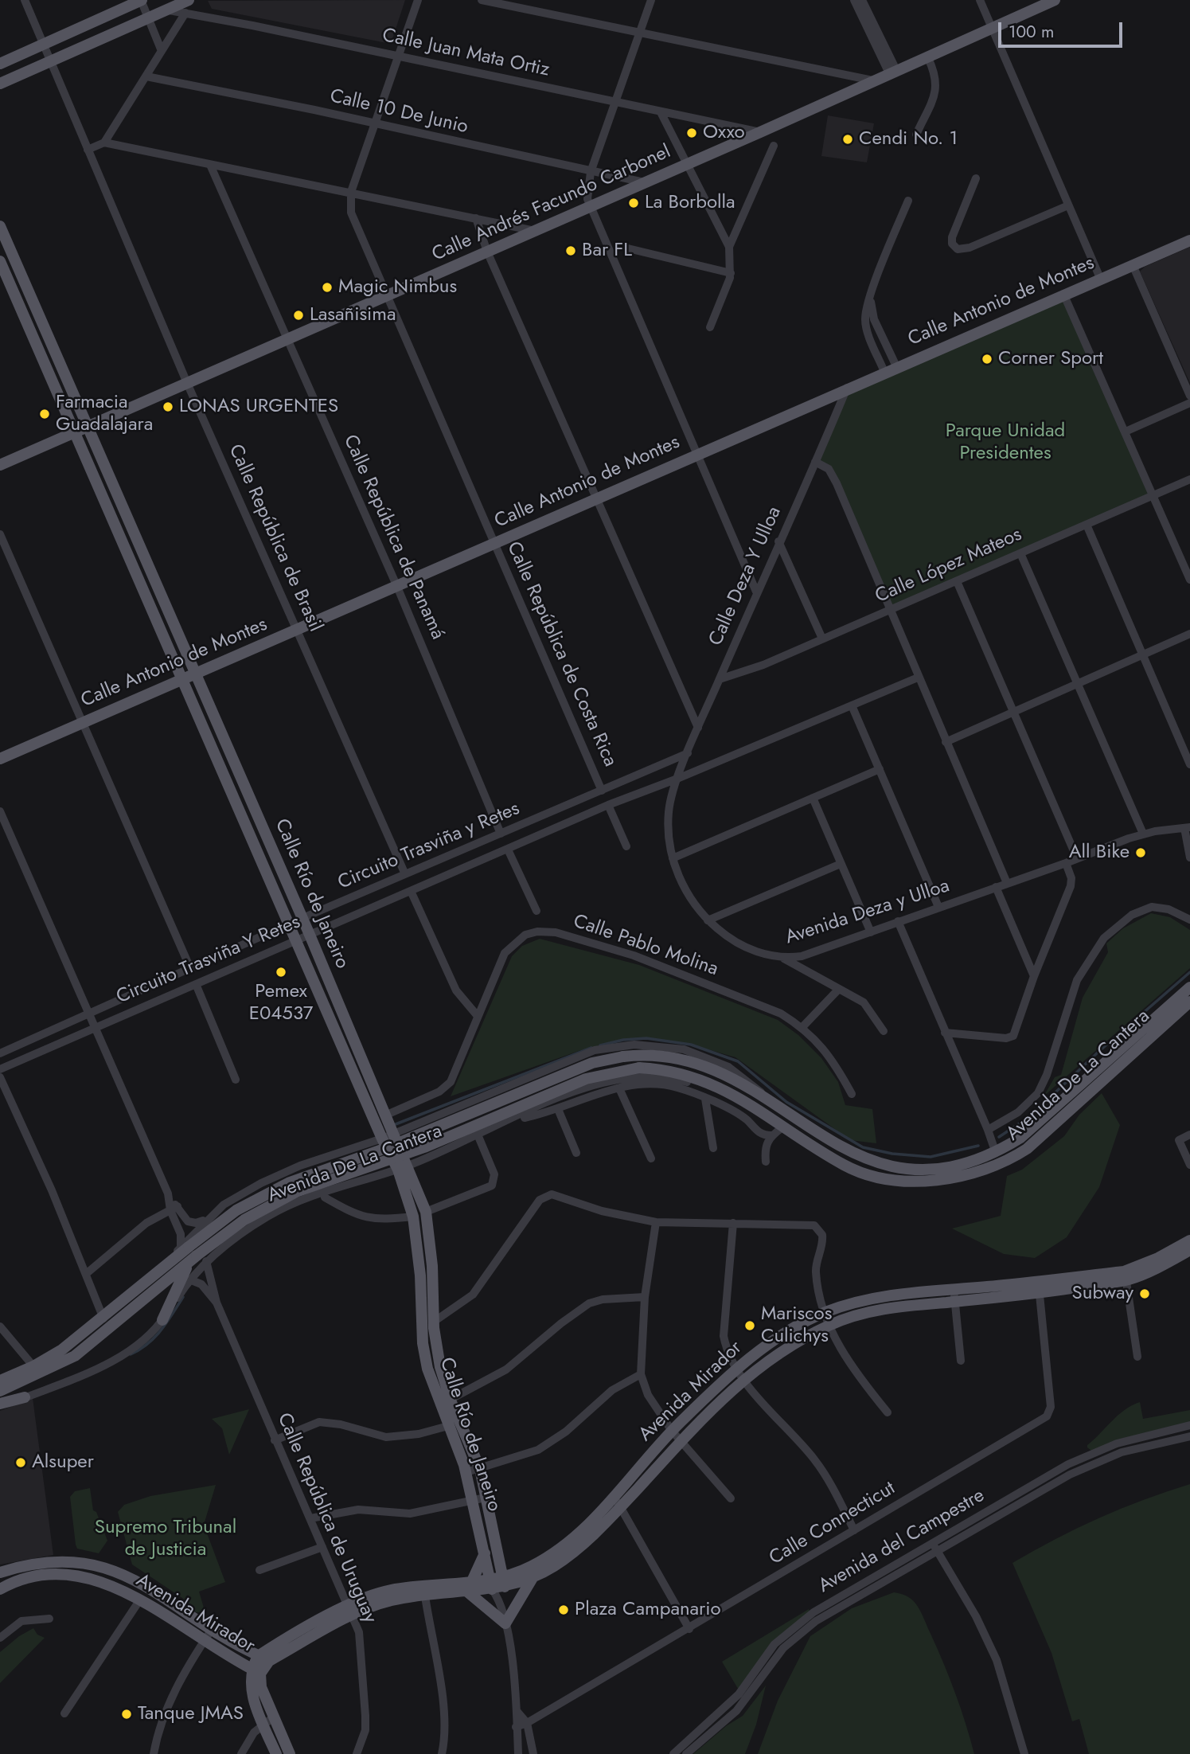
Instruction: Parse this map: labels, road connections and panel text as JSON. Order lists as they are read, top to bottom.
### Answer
{
  "streets": {
    "main road": [
      "Calle Andrés Facundo Carbonel",
      "Calle Antonio de Montes",
      "Calle Río de Janeiro",
      "Avenida De La Cantera",
      "Avenida Mirador"
    ],
    "street": [
      "Calle Juan Mata Ortiz",
      "Calle 10 De Junio",
      "Calle República de Panamá",
      "Calle República de Brasil",
      "Calle López Mateos",
      "Calle Deza Y Ulloa",
      "Calle República de Costa Rica",
      "Circuito Trasviña y Retes",
      "Avenida Deza y Ulloa",
      "Calle Pablo Molina",
      "Circuito Trasviña Y Retes",
      "Calle República de Uruguay",
      "Calle Connecticut",
      "Avenida del Campestre"
    ]
  },
  "crossings": [
    ["Calle Juan Mata Ortiz", "Calle Andrés Facundo Carbonel"],
    ["Calle 10 De Junio", "Calle Andrés Facundo Carbonel"],
    ["Calle Andrés Facundo Carbonel", "Calle República de Panamá"],
    ["Calle Andrés Facundo Carbonel", "Calle República de Brasil"],
    ["Calle Andrés Facundo Carbonel", "Calle República de Costa Rica"],
    ["Calle Andrés Facundo Carbonel", "Calle Río de Janeiro"],
    ["Calle Antonio de Montes", "Calle República de Panamá"],
    ["Calle Antonio de Montes", "Calle República de Brasil"],
    ["Calle Antonio de Montes", "Calle Deza Y Ulloa"],
    ["Calle Antonio de Montes", "Calle República de Costa Rica"],
    ["Calle Antonio de Montes", "Calle Río de Janeiro"],
    ["Calle República de Panamá", "Circuito Trasviña y Retes"],
    ["Calle República de Brasil", "Circuito Trasviña y Retes"],
    ["Calle López Mateos", "Calle Deza Y Ulloa"],
    ["Calle Deza Y Ulloa", "Circuito Trasviña y Retes"],
    ["Calle Deza Y Ulloa", "Avenida Deza y Ulloa"],
    ["Calle Deza Y Ulloa", "Circuito Trasviña Y Retes"],
    ["Calle República de Costa Rica", "Circuito Trasviña y Retes"],
    ["Circuito Trasviña y Retes", "Calle Río de Janeiro"],
    ["Calle Río de Janeiro", "Calle Pablo Molina"],
    ["Calle Río de Janeiro", "Circuito Trasviña Y Retes"],
    ["Calle Río de Janeiro", "Avenida De La Cantera"],
    ["Calle Río de Janeiro", "Avenida Mirador"],
    ["Calle Río de Janeiro", "Calle Connecticut"],
    ["Avenida Deza y Ulloa", "Circuito Trasviña Y Retes"],
    ["Avenida Mirador", "Calle República de Uruguay"],
    ["Avenida Mirador", "Calle Connecticut"]
  ],
  "parks": ["Parque Unidad Presidentes", "Supremo Tribunal de Justicia"],
  "places": [
    "Oxxo",
    "Cendi No. 1",
    "La Borbolla",
    "Bar FL",
    "Magic Nimbus",
    "Lasañisima",
    "Corner Sport",
    "LONAS URGENTES",
    "Farmacia Guadalajara",
    "All Bike",
    "Pemex E04537",
    "Subway",
    "Mariscos Culichys",
    "Alsuper",
    "Plaza Campanario",
    "Tanque JMAS"
  ],
  "scale_bar": "100 m"
}
